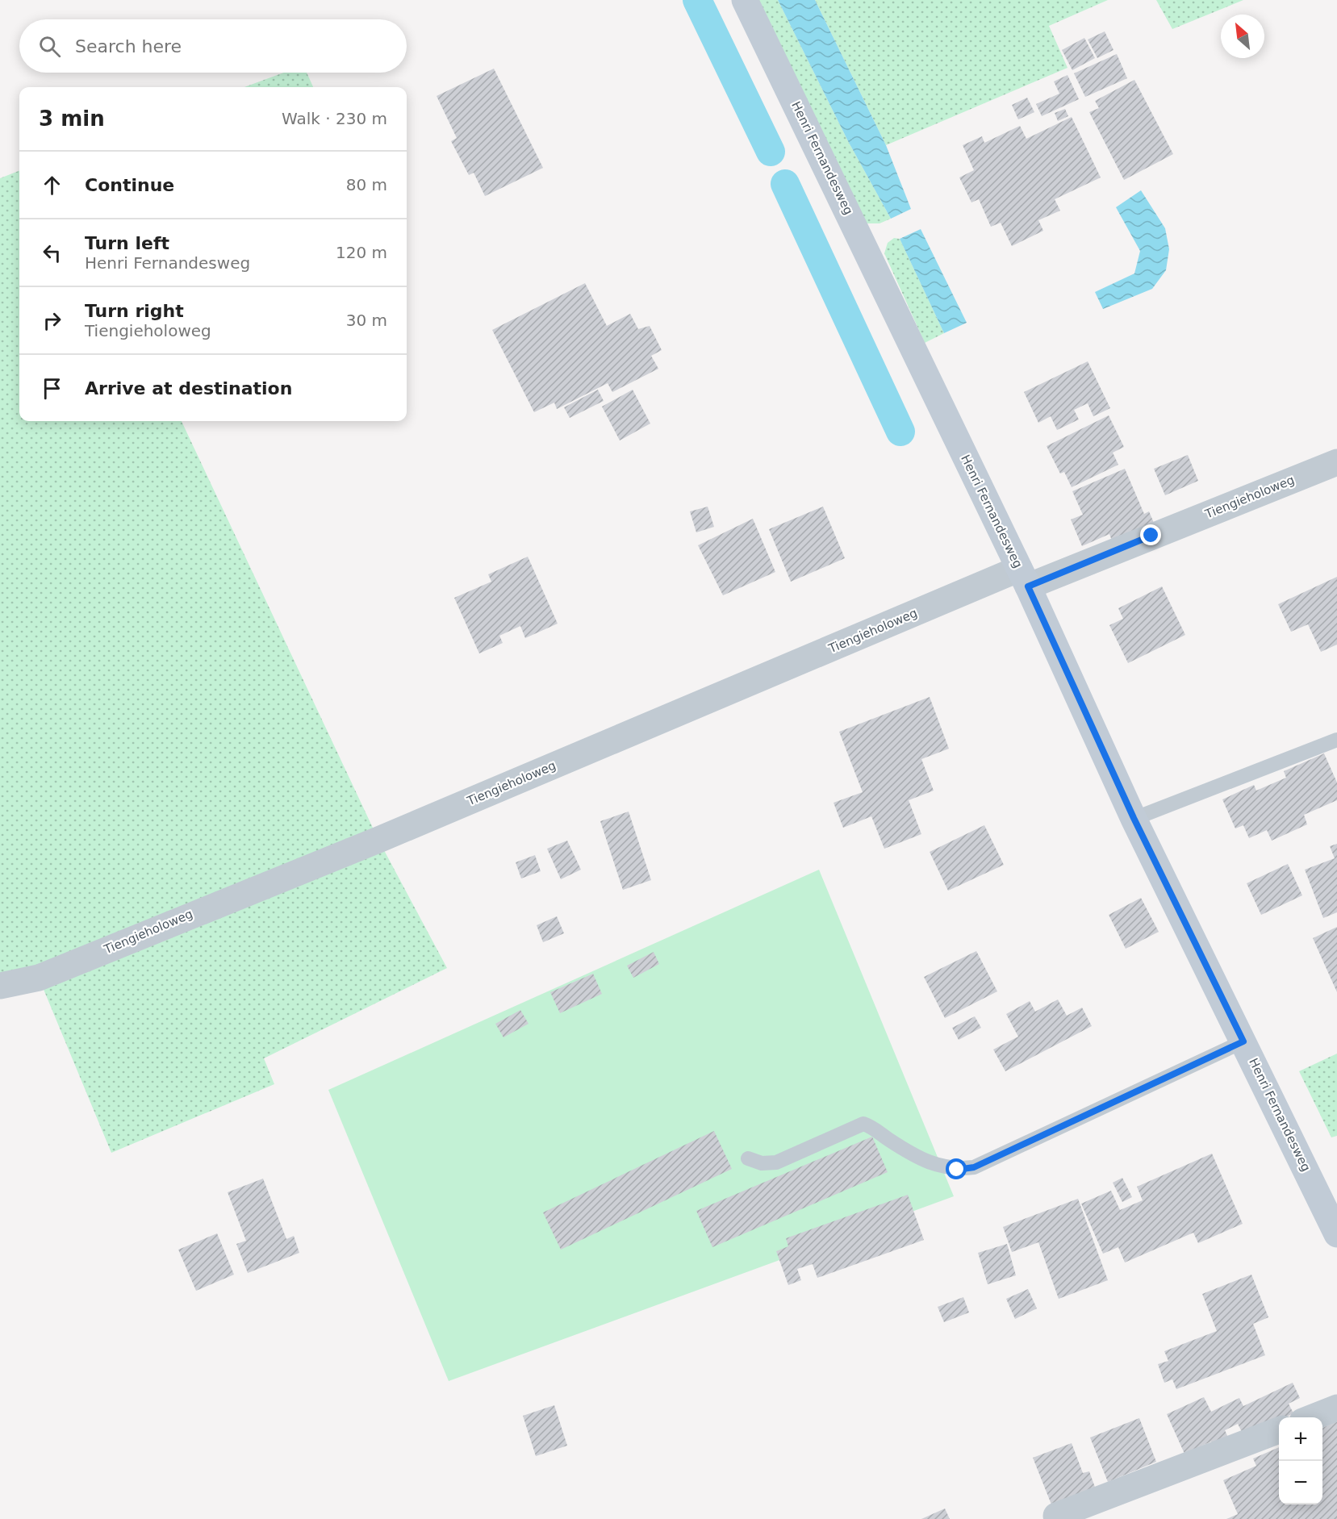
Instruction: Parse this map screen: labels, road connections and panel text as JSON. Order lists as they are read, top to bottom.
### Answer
{
  "streets": {
    "street": ["Henri Fernandesweg", "Tiengieholoweg"]
  },
  "crossings": [
    ["Henri Fernandesweg", "Tiengieholoweg"]
  ],
  "north": "top left",
  "page": {
    "search": "Search here",
    "heading": ["3 min", "Walk · 230 m"],
    "list": [
      ["Continue", "80 m"],
      ["Turn left", "Henri Fernandesweg", "120 m"],
      ["Turn right", "Tiengieholoweg", "30 m"],
      "Arrive at destination"
    ],
    "map_buttons": ["+", "−"]
  }
}
